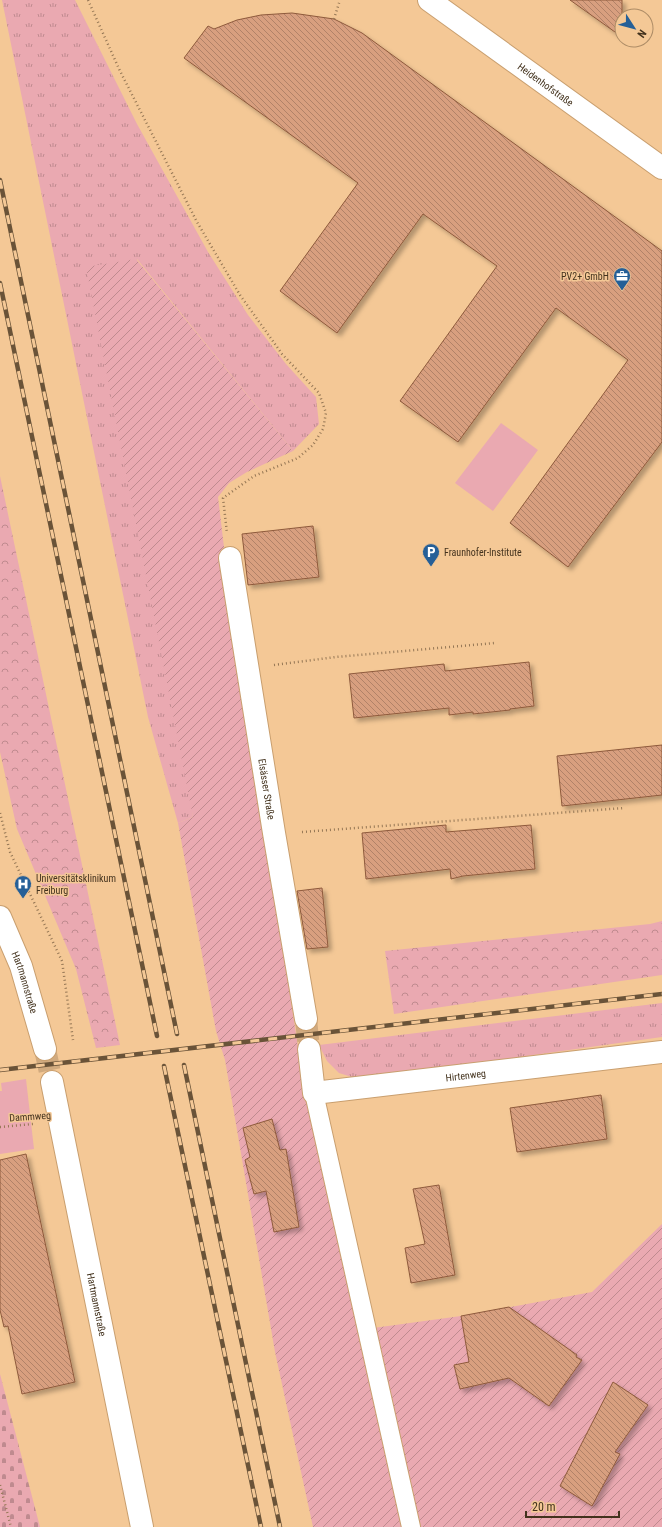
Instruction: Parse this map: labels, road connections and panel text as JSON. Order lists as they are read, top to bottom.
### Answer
{
  "streets": {
    "street": [
      "Heidenhofstraße",
      "Elsässer Straße",
      "Hartmannstraße",
      "Hirtenweg"
    ],
    "path": ["Dammweg"]
  },
  "crossings": [
    ["Hartmannstraße", "Dammweg"]
  ],
  "places": {
    "office": ["PV2+ GmbH"],
    "parking": ["Fraunhofer-Institute"],
    "hospital": ["Universitätsklinikum Freiburg"]
  },
  "scale_bar": "20 m",
  "north": "bottom right"
}
